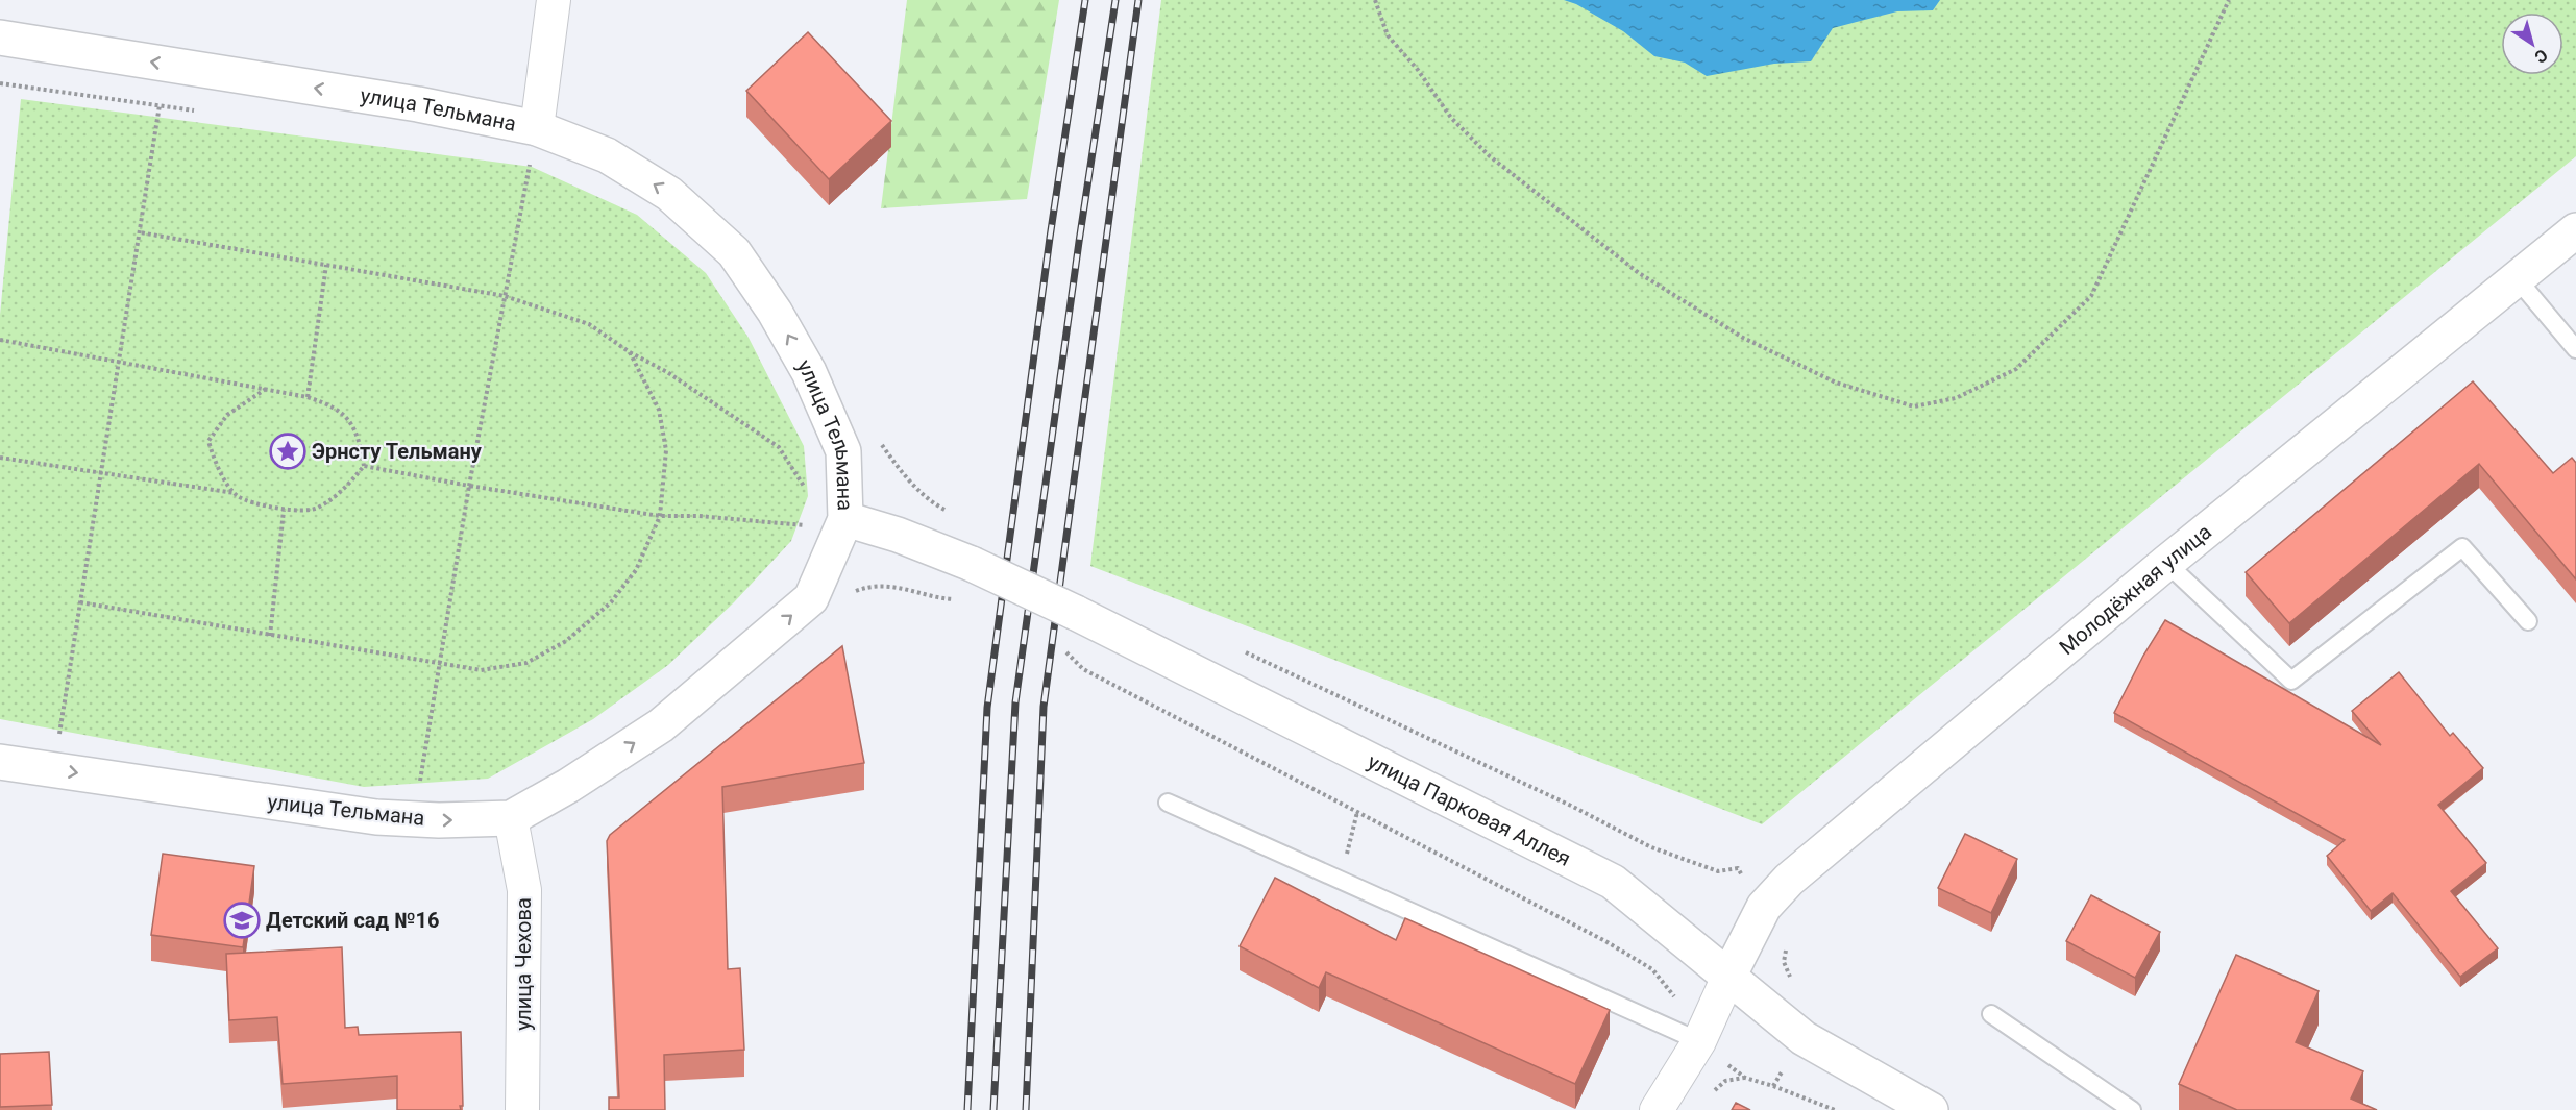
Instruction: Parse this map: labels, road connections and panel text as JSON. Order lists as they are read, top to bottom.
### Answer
{
  "streets": {
    "street": [
      "улица Тельмана",
      "Молодёжная улица",
      "улица Парковая Аллея",
      "улица Чехова"
    ]
  },
  "crossings": [
    ["улица Тельмана", "улица Парковая Аллея"],
    ["улица Тельмана", "улица Чехова"],
    ["Молодёжная улица", "улица Парковая Аллея"]
  ],
  "places": {
    "place": ["Эрнсту Тельману"],
    "school or university": ["Детский сад №16"]
  },
  "north": "bottom right"
}
